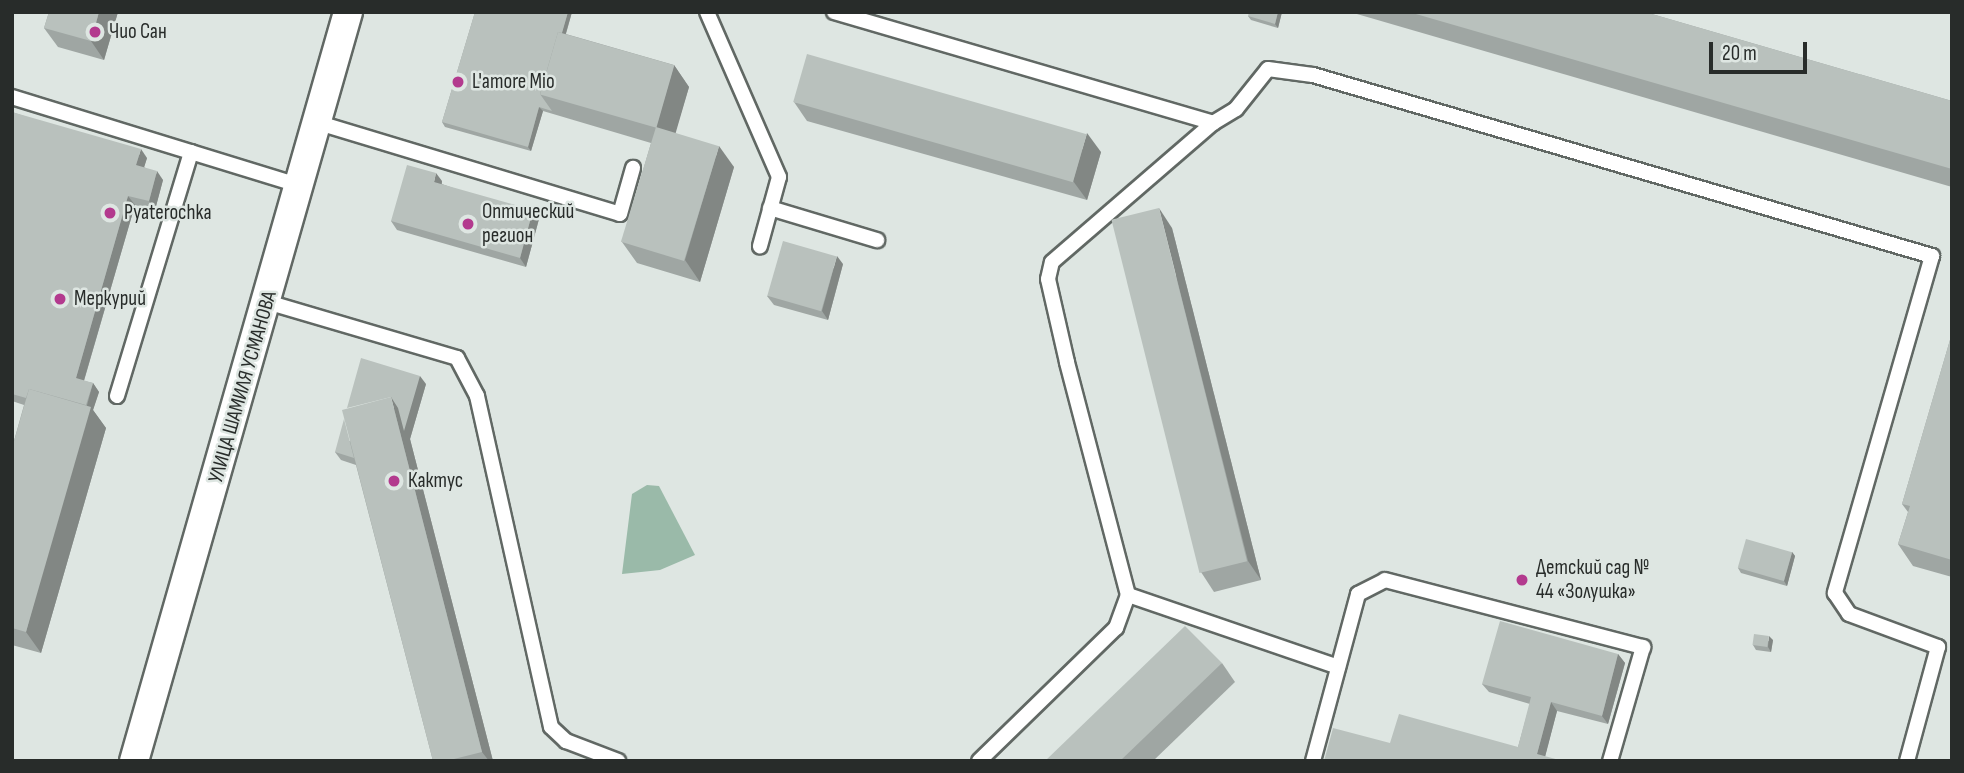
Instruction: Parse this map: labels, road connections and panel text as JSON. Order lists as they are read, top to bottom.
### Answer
{
  "streets": {
    "street": ["УЛИЦА ШАМИЛЯ УСМАНОВА"]
  },
  "places": [
    "Чио Сан",
    "L'amore Mio",
    "Pyaterochka",
    "Оптический регион",
    "Меркурий",
    "Кактус",
    "Детский сад № 44 «Золушка»"
  ],
  "scale_bar": "20 m"
}
